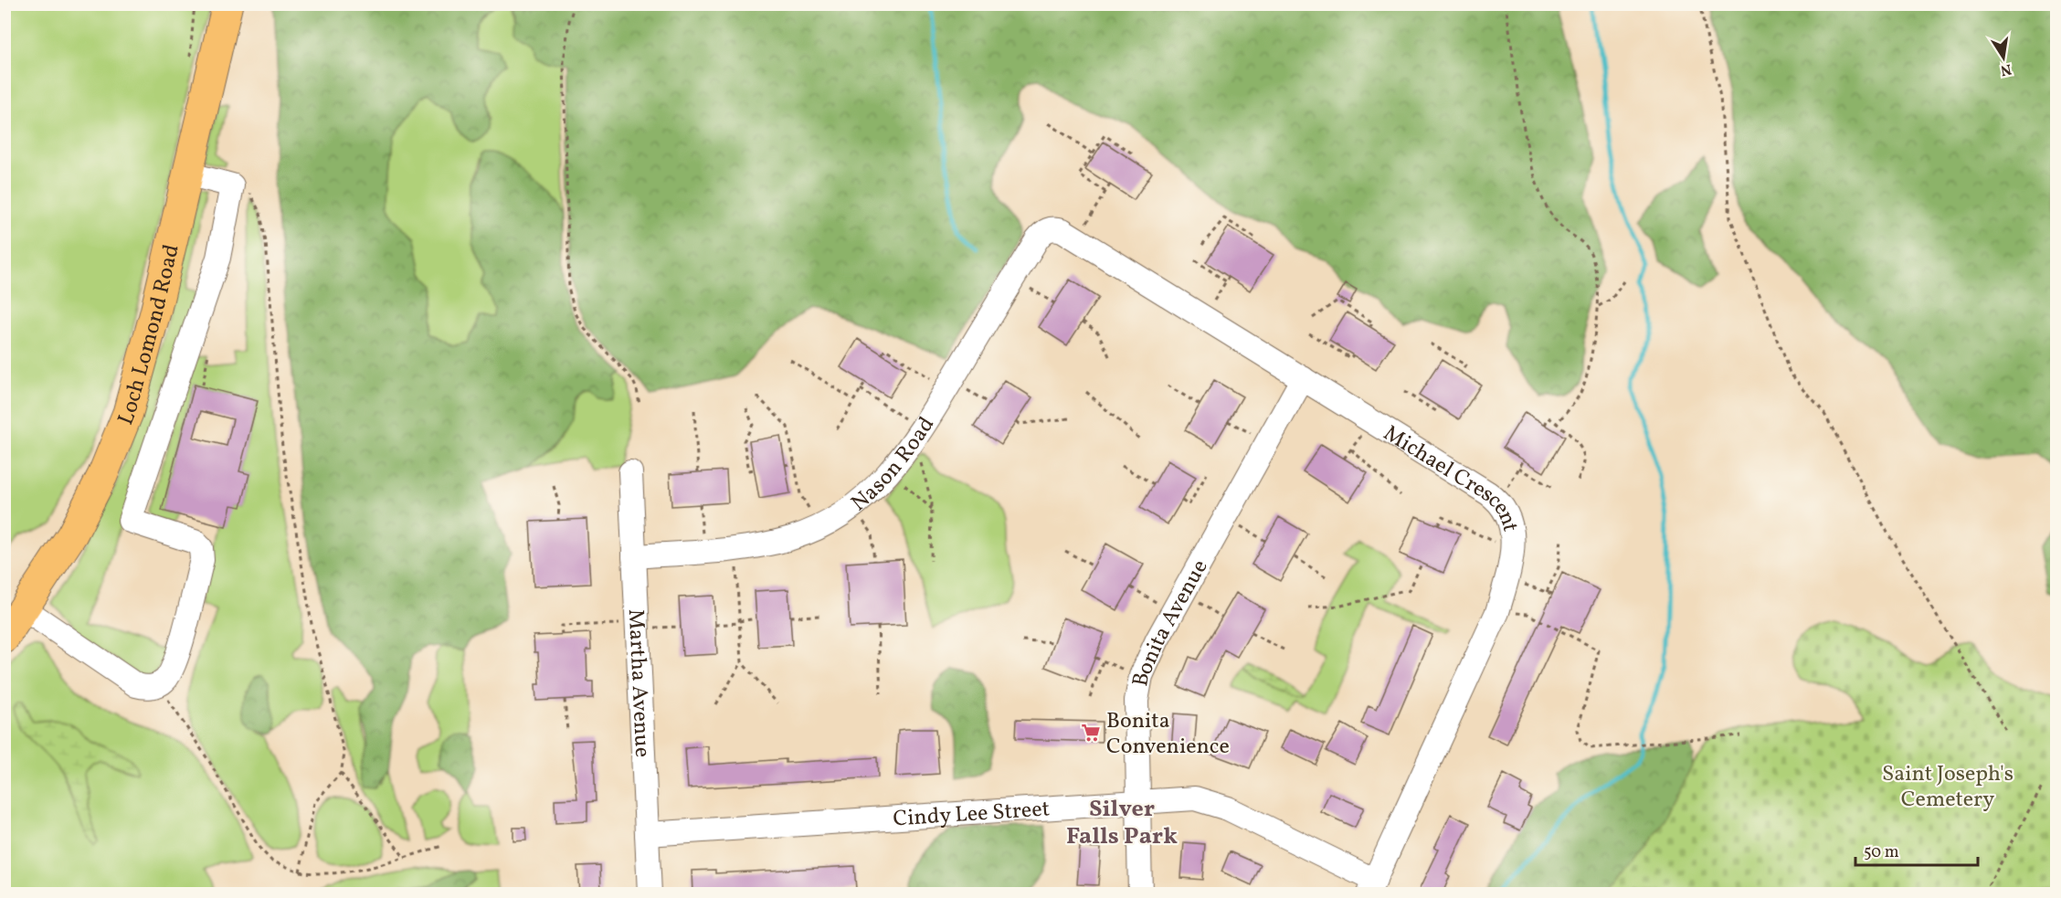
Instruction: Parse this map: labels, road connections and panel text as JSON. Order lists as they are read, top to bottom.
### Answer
{
  "streets": {
    "main road": ["Loch Lomond Road"],
    "street": [
      "Nason Road",
      "Michael Crescent",
      "Bonita Avenue",
      "Martha Avenue",
      "Cindy Lee Street"
    ]
  },
  "crossings": [
    ["Nason Road", "Michael Crescent"],
    ["Nason Road", "Martha Avenue"],
    ["Michael Crescent", "Bonita Avenue"],
    ["Michael Crescent", "Cindy Lee Street"],
    ["Bonita Avenue", "Cindy Lee Street"],
    ["Martha Avenue", "Cindy Lee Street"]
  ],
  "districts": ["Silver Falls Park"],
  "parks": ["Saint Joseph's Cemetery"],
  "places": {
    "supermarket": ["Bonita Convenience"]
  },
  "scale_bar": "50 m",
  "north": "bottom"
}
